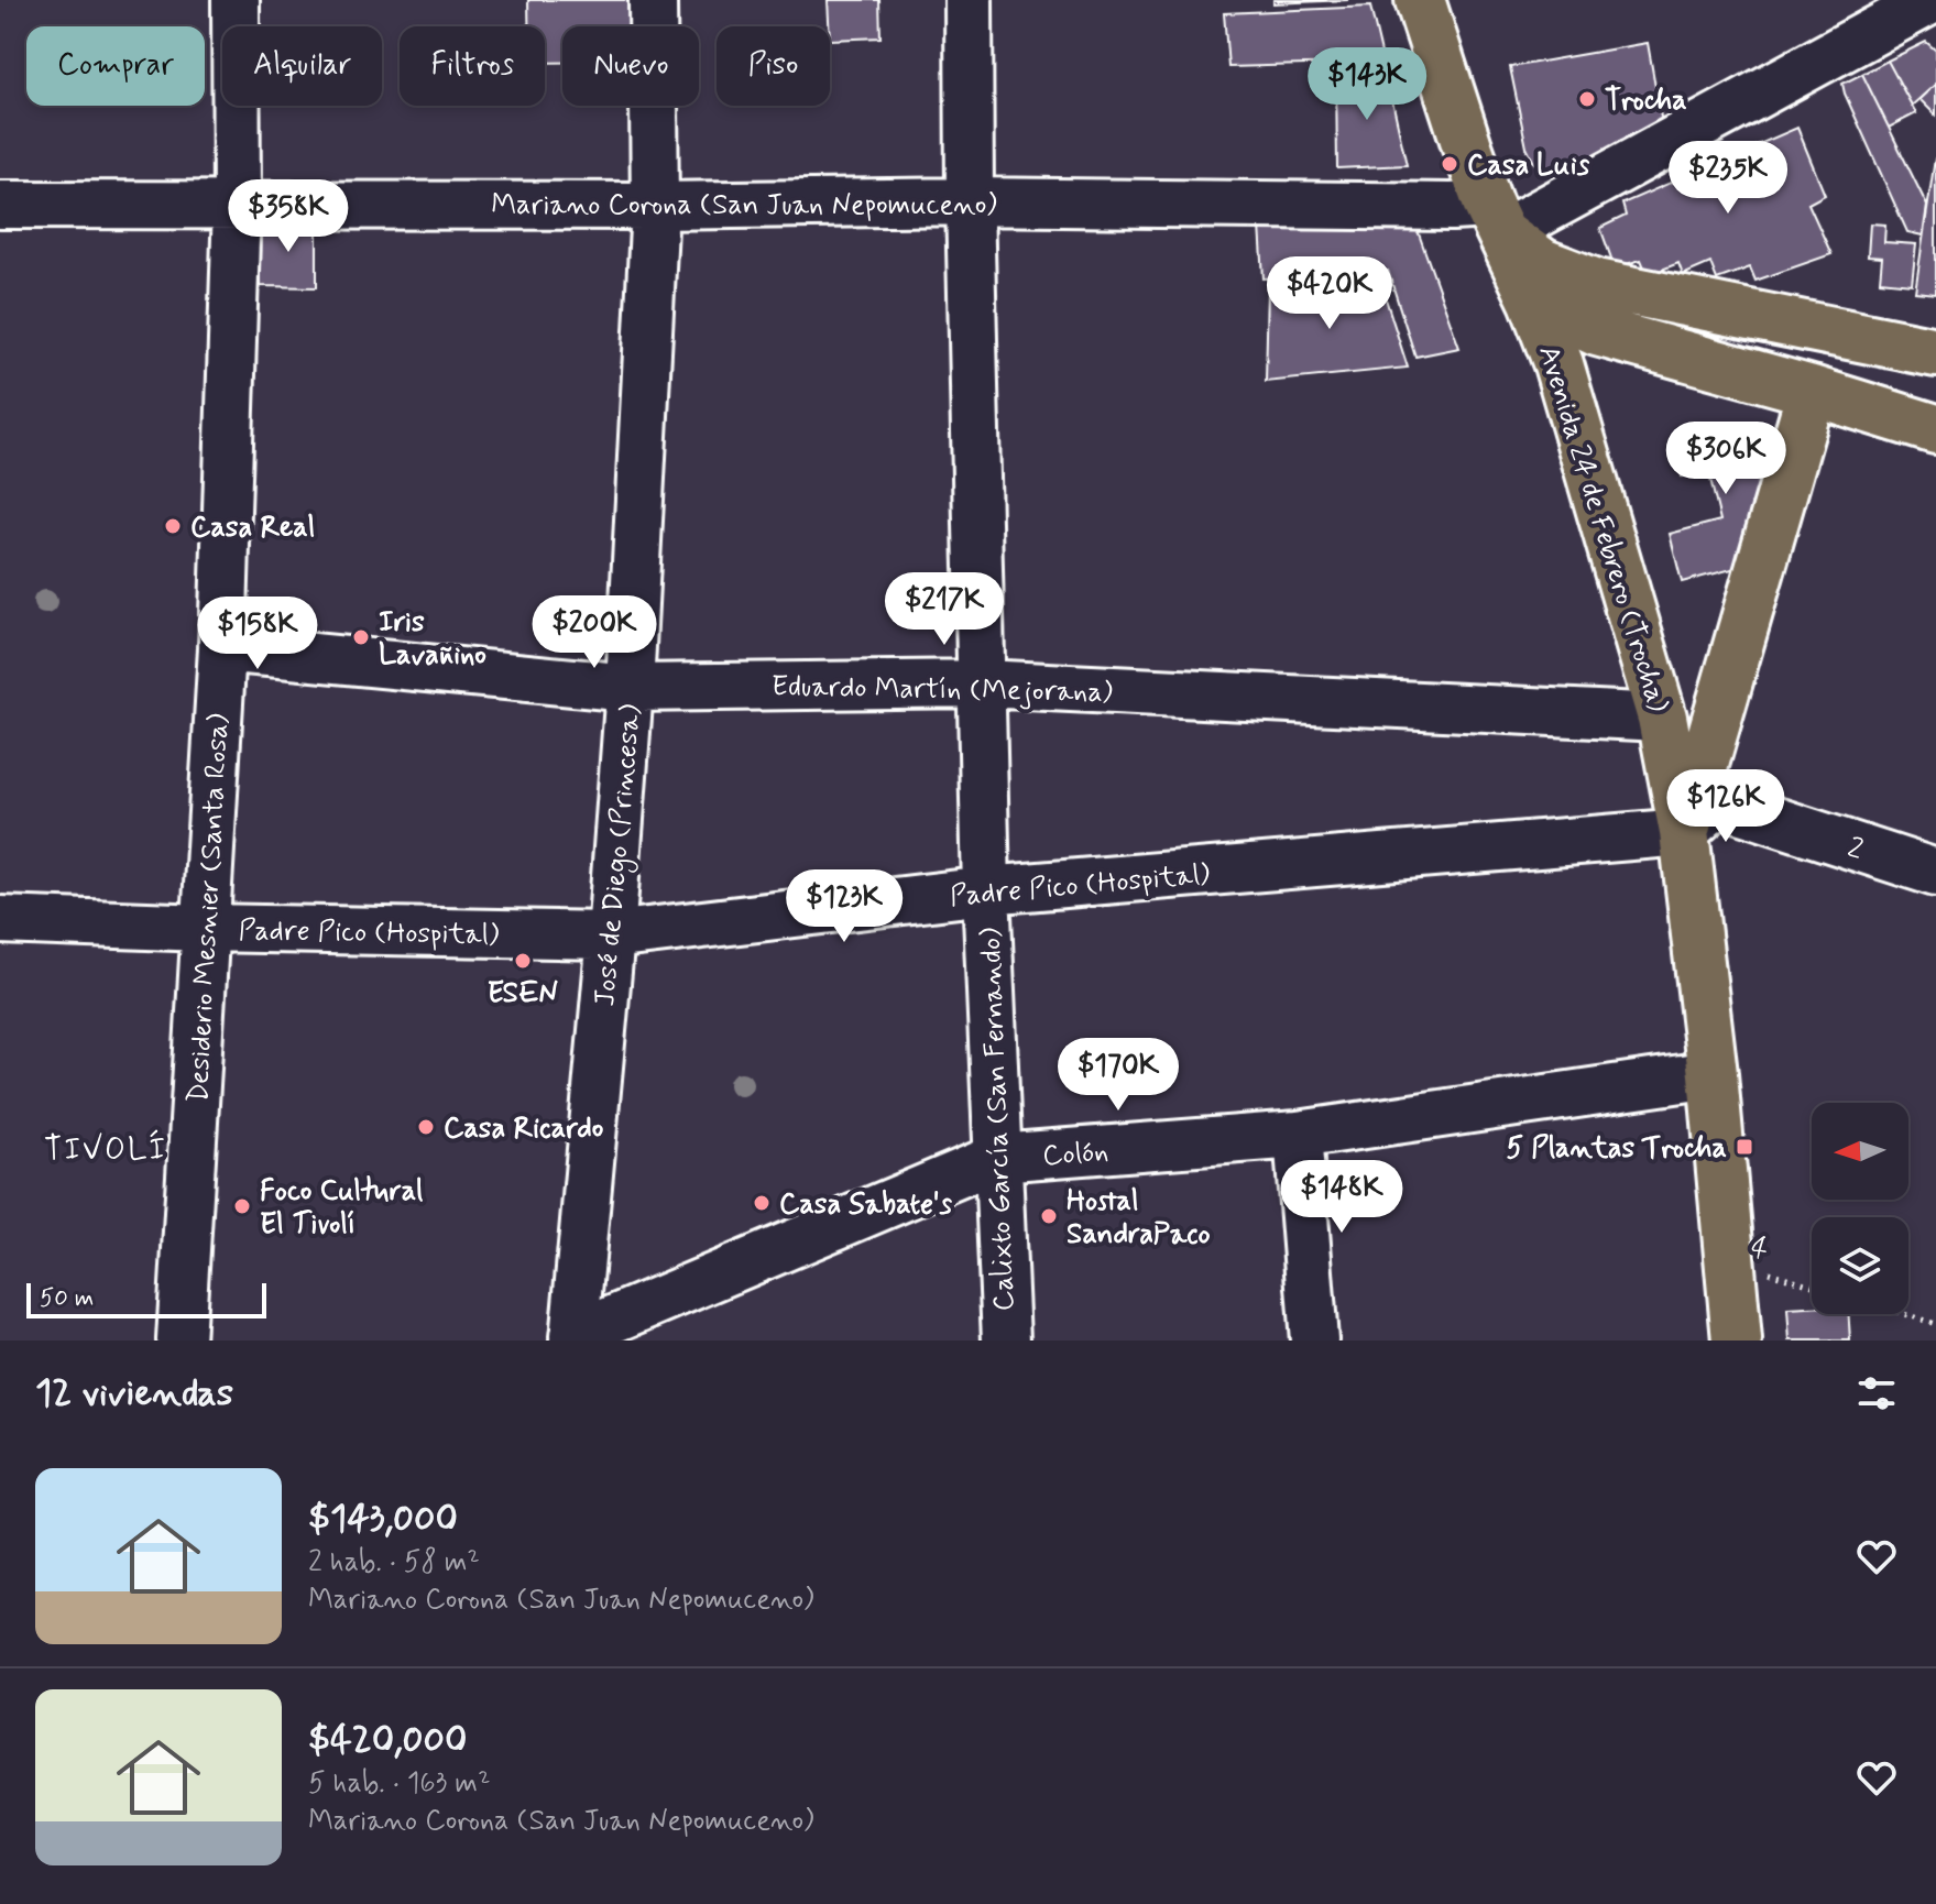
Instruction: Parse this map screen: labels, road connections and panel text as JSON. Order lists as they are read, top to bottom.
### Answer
{
  "streets": {
    "main road": ["Avenida 24 de Febrero (Trocha)"],
    "street": [
      "Mariano Corona (San Juan Nepomuceno)",
      "Eduardo Martín (Mejorana)",
      "2",
      "José de Diego (Princesa)",
      "Padre Pico (Hospital)",
      "Desiderio Mesnier (Santa Rosa)",
      "Calixto García (San Fernando)",
      "Colón"
    ],
    "path": ["4"]
  },
  "crossings": [
    ["Mariano Corona (San Juan Nepomuceno)", "Avenida 24 de Febrero (Trocha)"],
    ["Mariano Corona (San Juan Nepomuceno)", "José de Diego (Princesa)"],
    ["Mariano Corona (San Juan Nepomuceno)", "Desiderio Mesnier (Santa Rosa)"],
    ["Mariano Corona (San Juan Nepomuceno)", "Calixto García (San Fernando)"],
    ["Avenida 24 de Febrero (Trocha)", "Eduardo Martín (Mejorana)"],
    ["Avenida 24 de Febrero (Trocha)", "2"],
    ["Avenida 24 de Febrero (Trocha)", "Padre Pico (Hospital)"],
    ["Avenida 24 de Febrero (Trocha)", "Colón"],
    ["Avenida 24 de Febrero (Trocha)", "4"],
    ["Eduardo Martín (Mejorana)", "José de Diego (Princesa)"],
    ["Eduardo Martín (Mejorana)", "Desiderio Mesnier (Santa Rosa)"],
    ["Eduardo Martín (Mejorana)", "Calixto García (San Fernando)"],
    ["2", "Padre Pico (Hospital)"],
    ["José de Diego (Princesa)", "Padre Pico (Hospital)"],
    ["José de Diego (Princesa)", "Colón"],
    ["Padre Pico (Hospital)", "Desiderio Mesnier (Santa Rosa)"],
    ["Padre Pico (Hospital)", "Calixto García (San Fernando)"],
    ["Calixto García (San Fernando)", "Colón"]
  ],
  "districts": ["TIVOLÍ"],
  "places": {
    "other": [
      "Trocha",
      "Casa Luis",
      "Casa Real",
      "Iris Lavañino",
      "ESEN",
      "Casa Ricardo",
      "Casa Sabate's",
      "Foco Cultural El Tivolí",
      "Hostal SandraPaco"
    ],
    "transit": ["5 Plantas Trocha"]
  },
  "scale_bar": "50 m",
  "north": "left",
  "page": {
    "chip": [
      "Comprar",
      "Alquilar",
      "Filtros",
      "Nuevo",
      "Piso"
    ],
    "price": [
      "$143K",
      "$235K",
      "$358K",
      "$420K",
      "$306K",
      "$217K",
      "$200K",
      "$158K",
      "$126K",
      "$123K",
      "$170K",
      "$148K"
    ],
    "scale": "50 m",
    "heading": "12 viviendas",
    "list": [
      {
        "name": "$143,000",
        "note": "2 hab. · 58 m² · Mariano Corona (San Juan Nepomuceno)"
      },
      {
        "name": "$420,000",
        "note": "5 hab. · 163 m² · Mariano Corona (San Juan Nepomuceno)"
      }
    ]
  }
}
